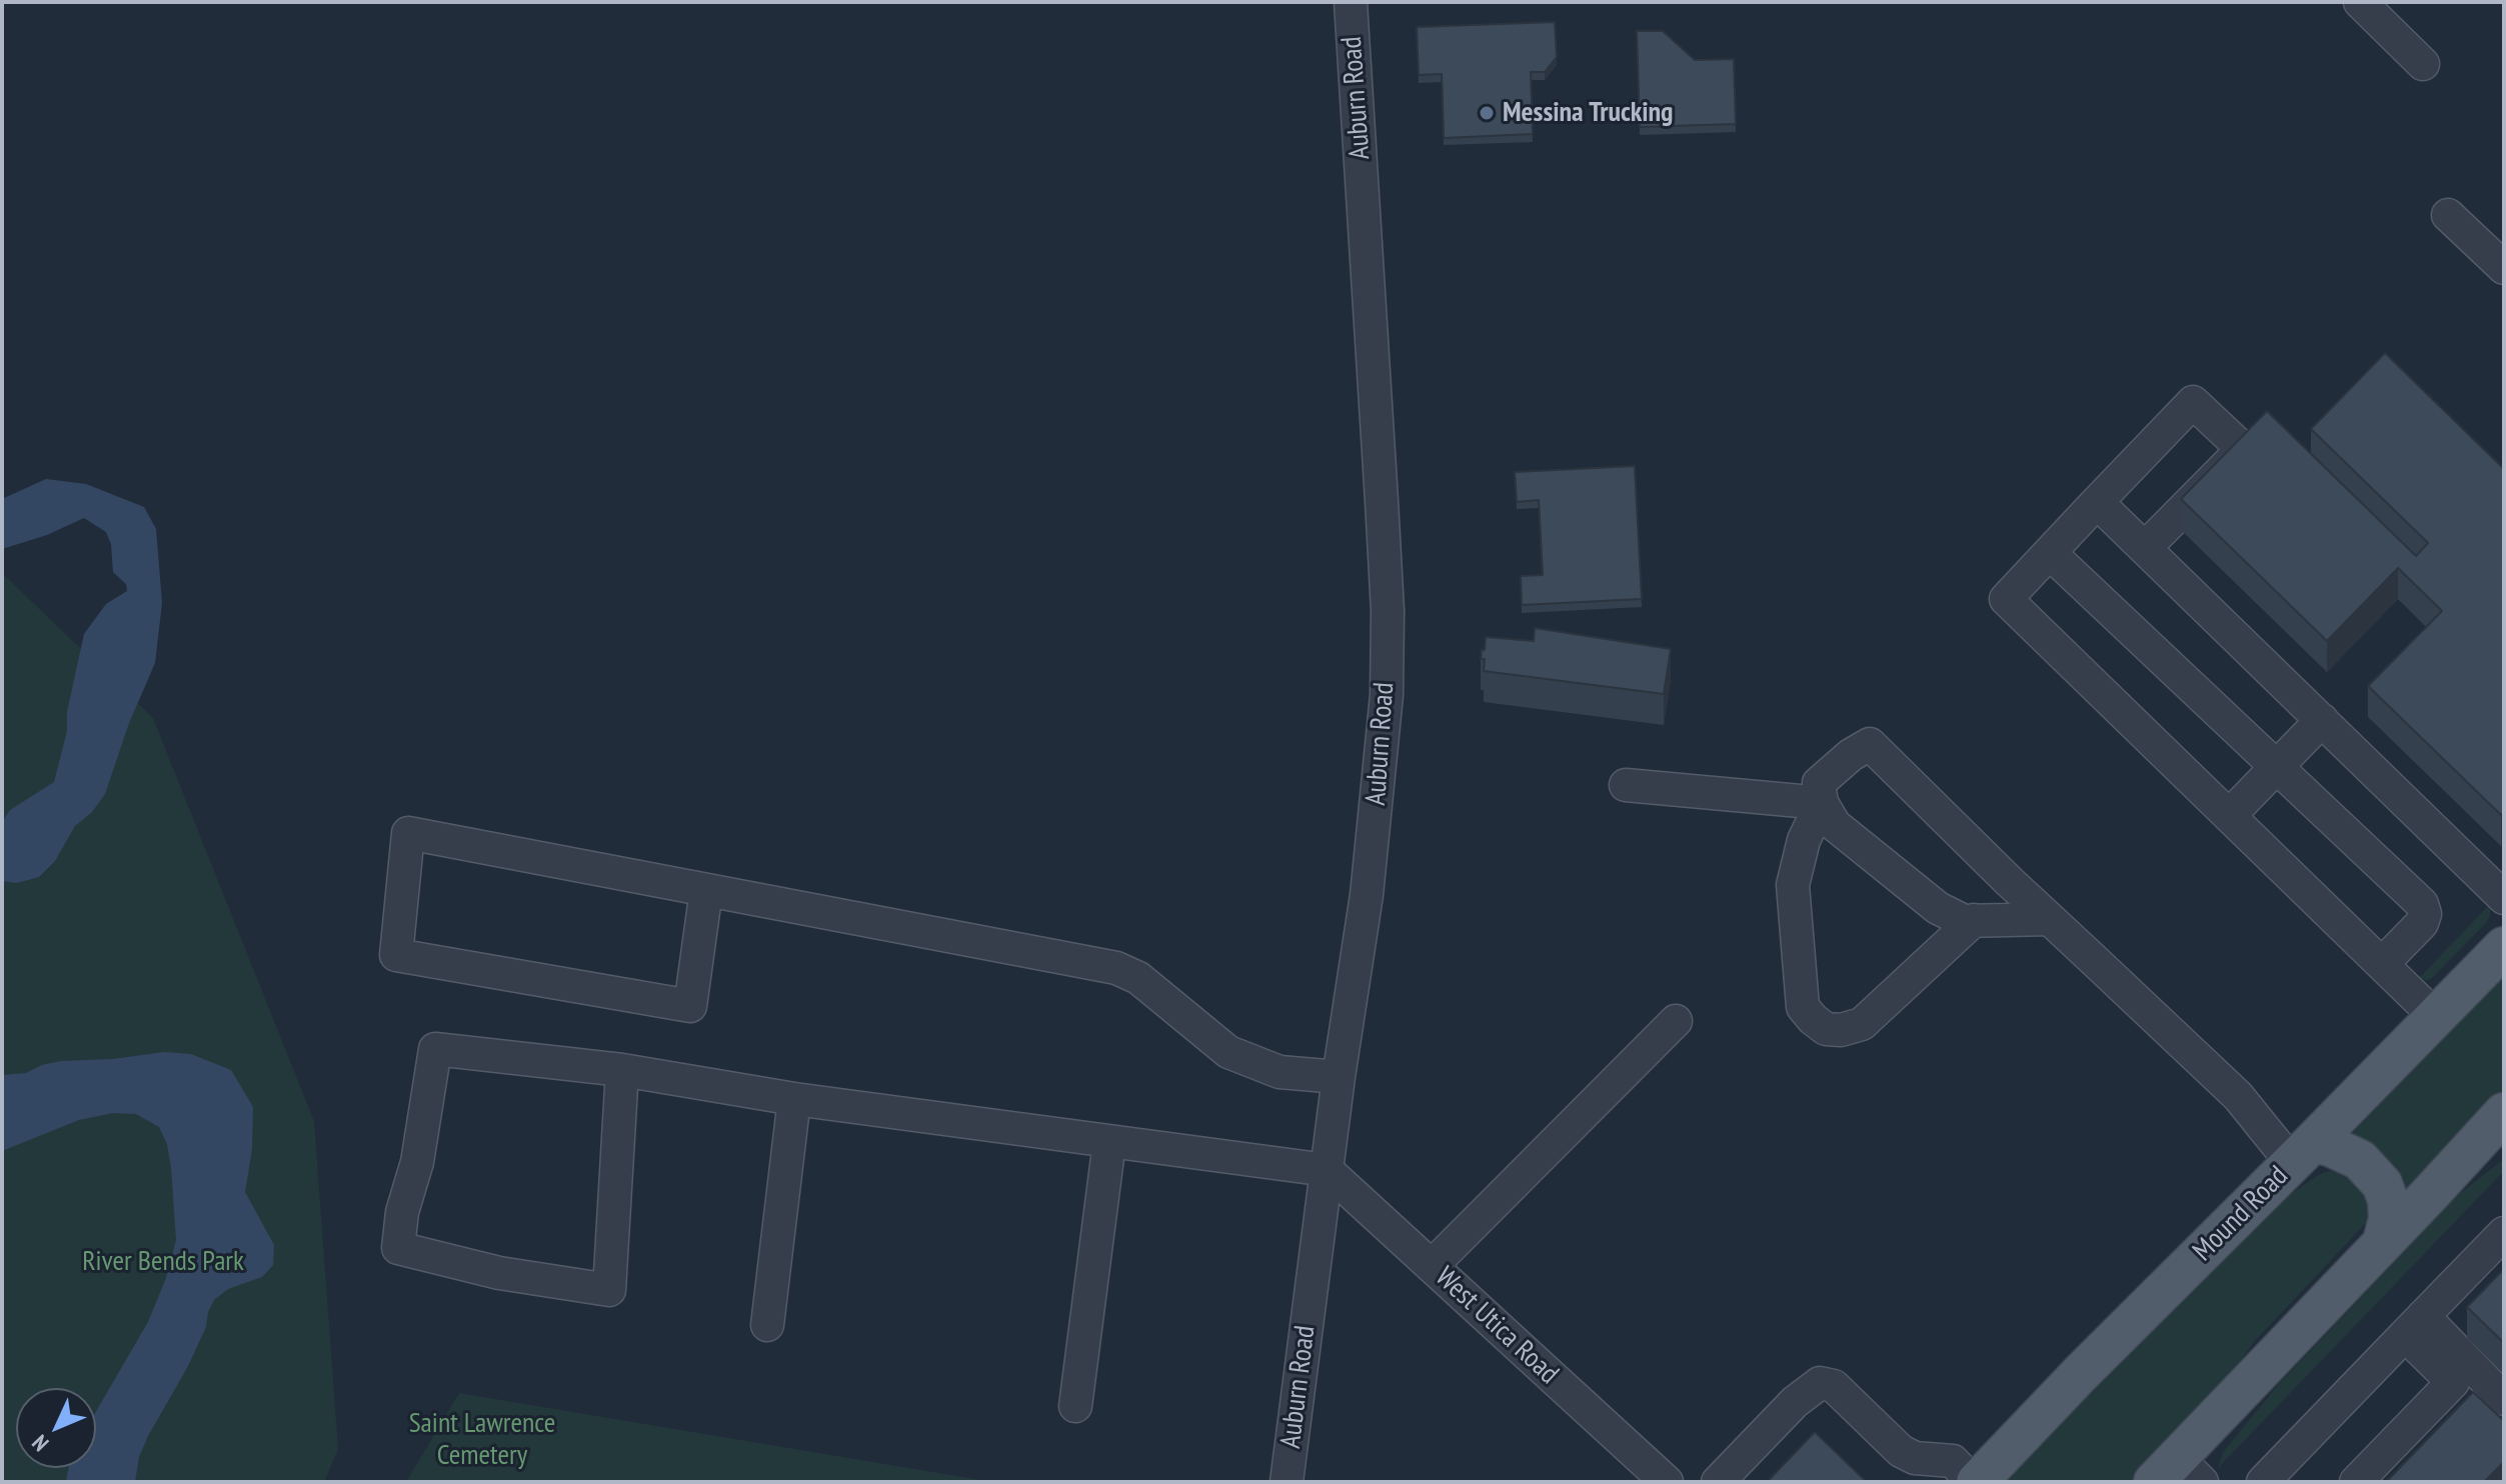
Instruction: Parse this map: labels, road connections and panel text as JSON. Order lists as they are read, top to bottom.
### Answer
{
  "streets": {
    "main road": ["Mound Road"],
    "street": ["Auburn Road", "West Utica Road"]
  },
  "crossings": [
    ["Auburn Road", "West Utica Road"]
  ],
  "parks": ["River Bends Park", "Saint Lawrence Cemetery"],
  "places": ["Messina Trucking"],
  "north": "bottom left"
}
